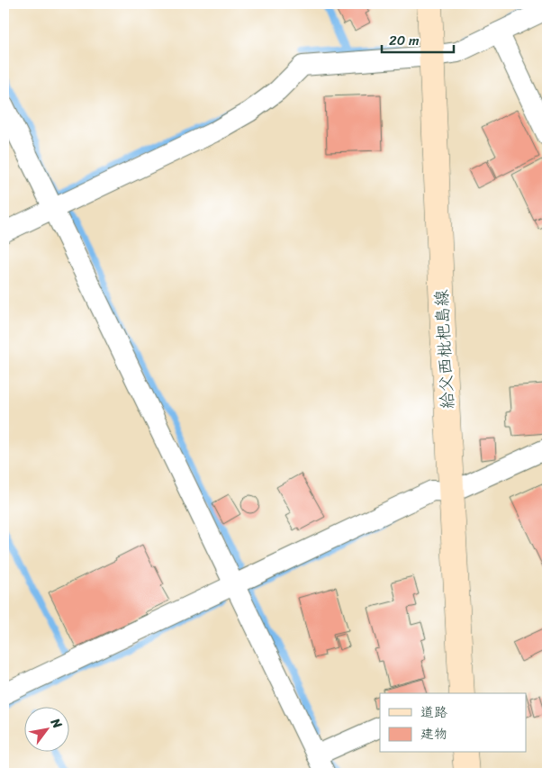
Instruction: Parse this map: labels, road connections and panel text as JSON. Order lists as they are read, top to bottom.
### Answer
{
  "streets": {
    "main road": ["給父西枇杷島線"]
  },
  "legend": ["道路", "建物"],
  "scale_bar": "20 m",
  "north": "top right"
}
